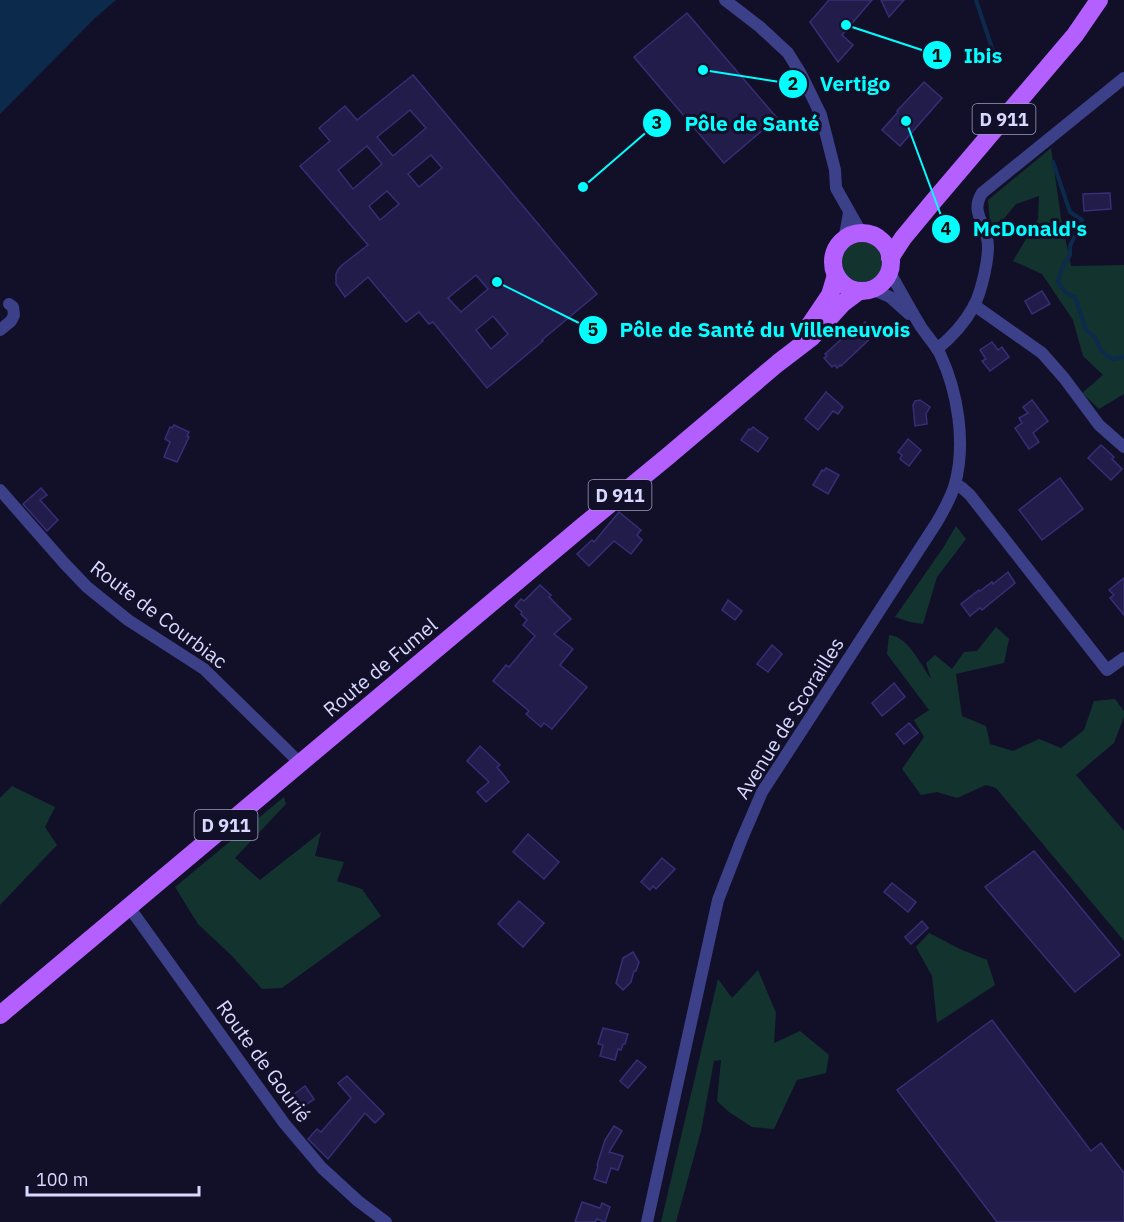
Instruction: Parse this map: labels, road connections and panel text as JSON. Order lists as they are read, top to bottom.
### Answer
{
  "streets": {
    "main road": ["D 911", "Route de Fumel"],
    "street": ["Route de Courbiac", "Avenue de Scorailles", "Route de Gourié"]
  },
  "crossings": [
    ["D 911", "Route de Fumel"],
    ["D 911", "Avenue de Scorailles"],
    ["Route de Courbiac", "Route de Fumel"],
    ["Route de Fumel", "Avenue de Scorailles"],
    ["Route de Fumel", "Route de Gourié"]
  ],
  "places": [
    "Ibis",
    "Vertigo",
    "McDonald's",
    "Pôle de Santé",
    "Pôle de Santé du Villeneuvois"
  ],
  "scale_bar": "100 m"
}
